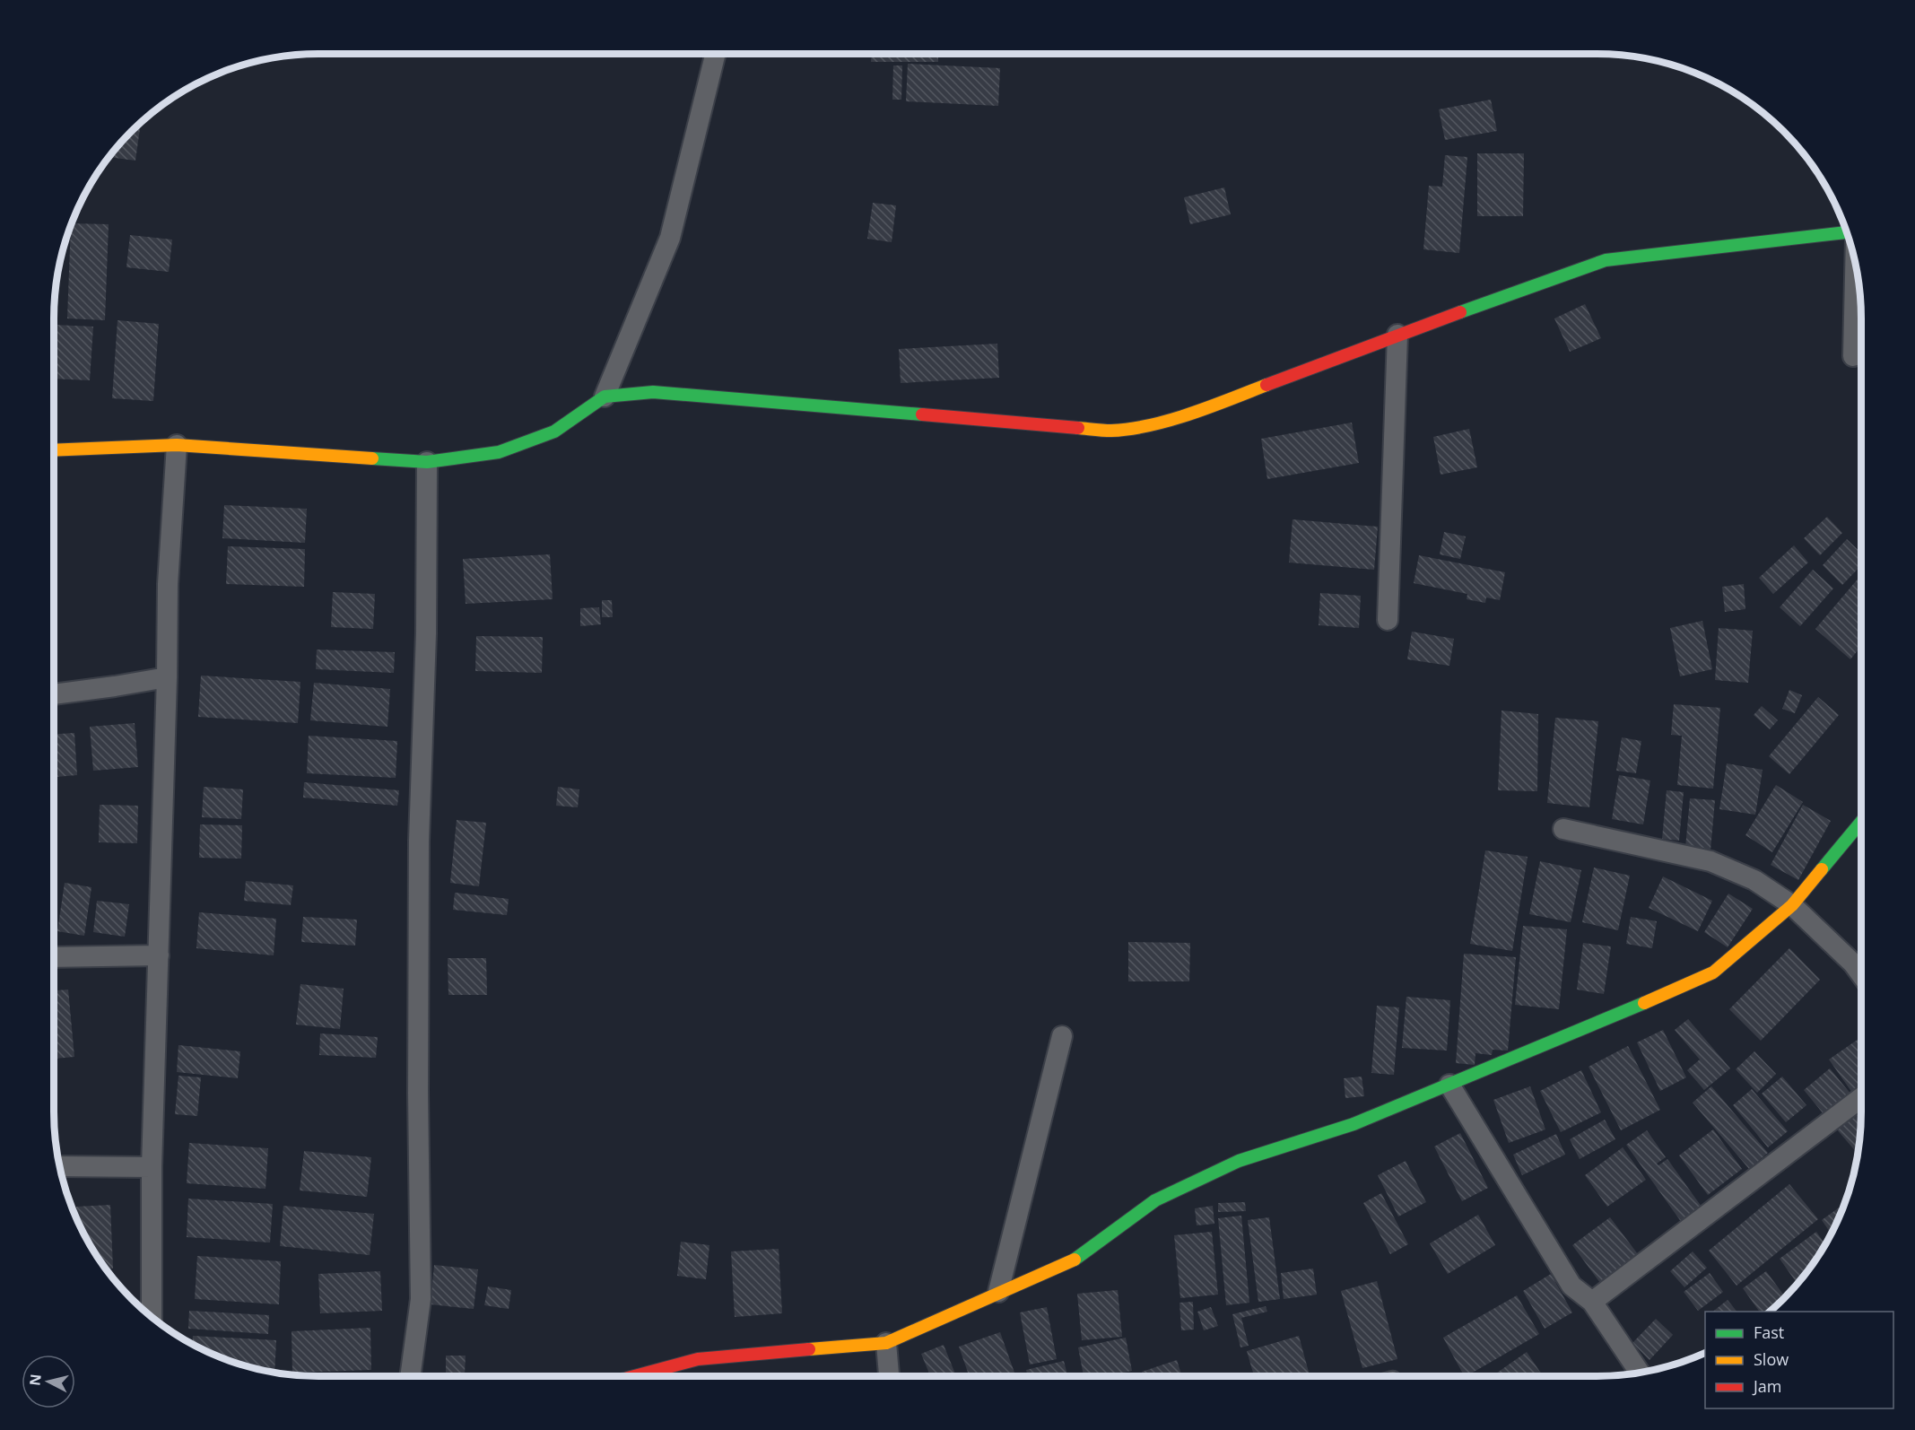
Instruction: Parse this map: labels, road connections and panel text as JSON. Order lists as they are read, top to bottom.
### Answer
{
  "legend": ["Fast", "Slow", "Jam"],
  "north": "left"
}
